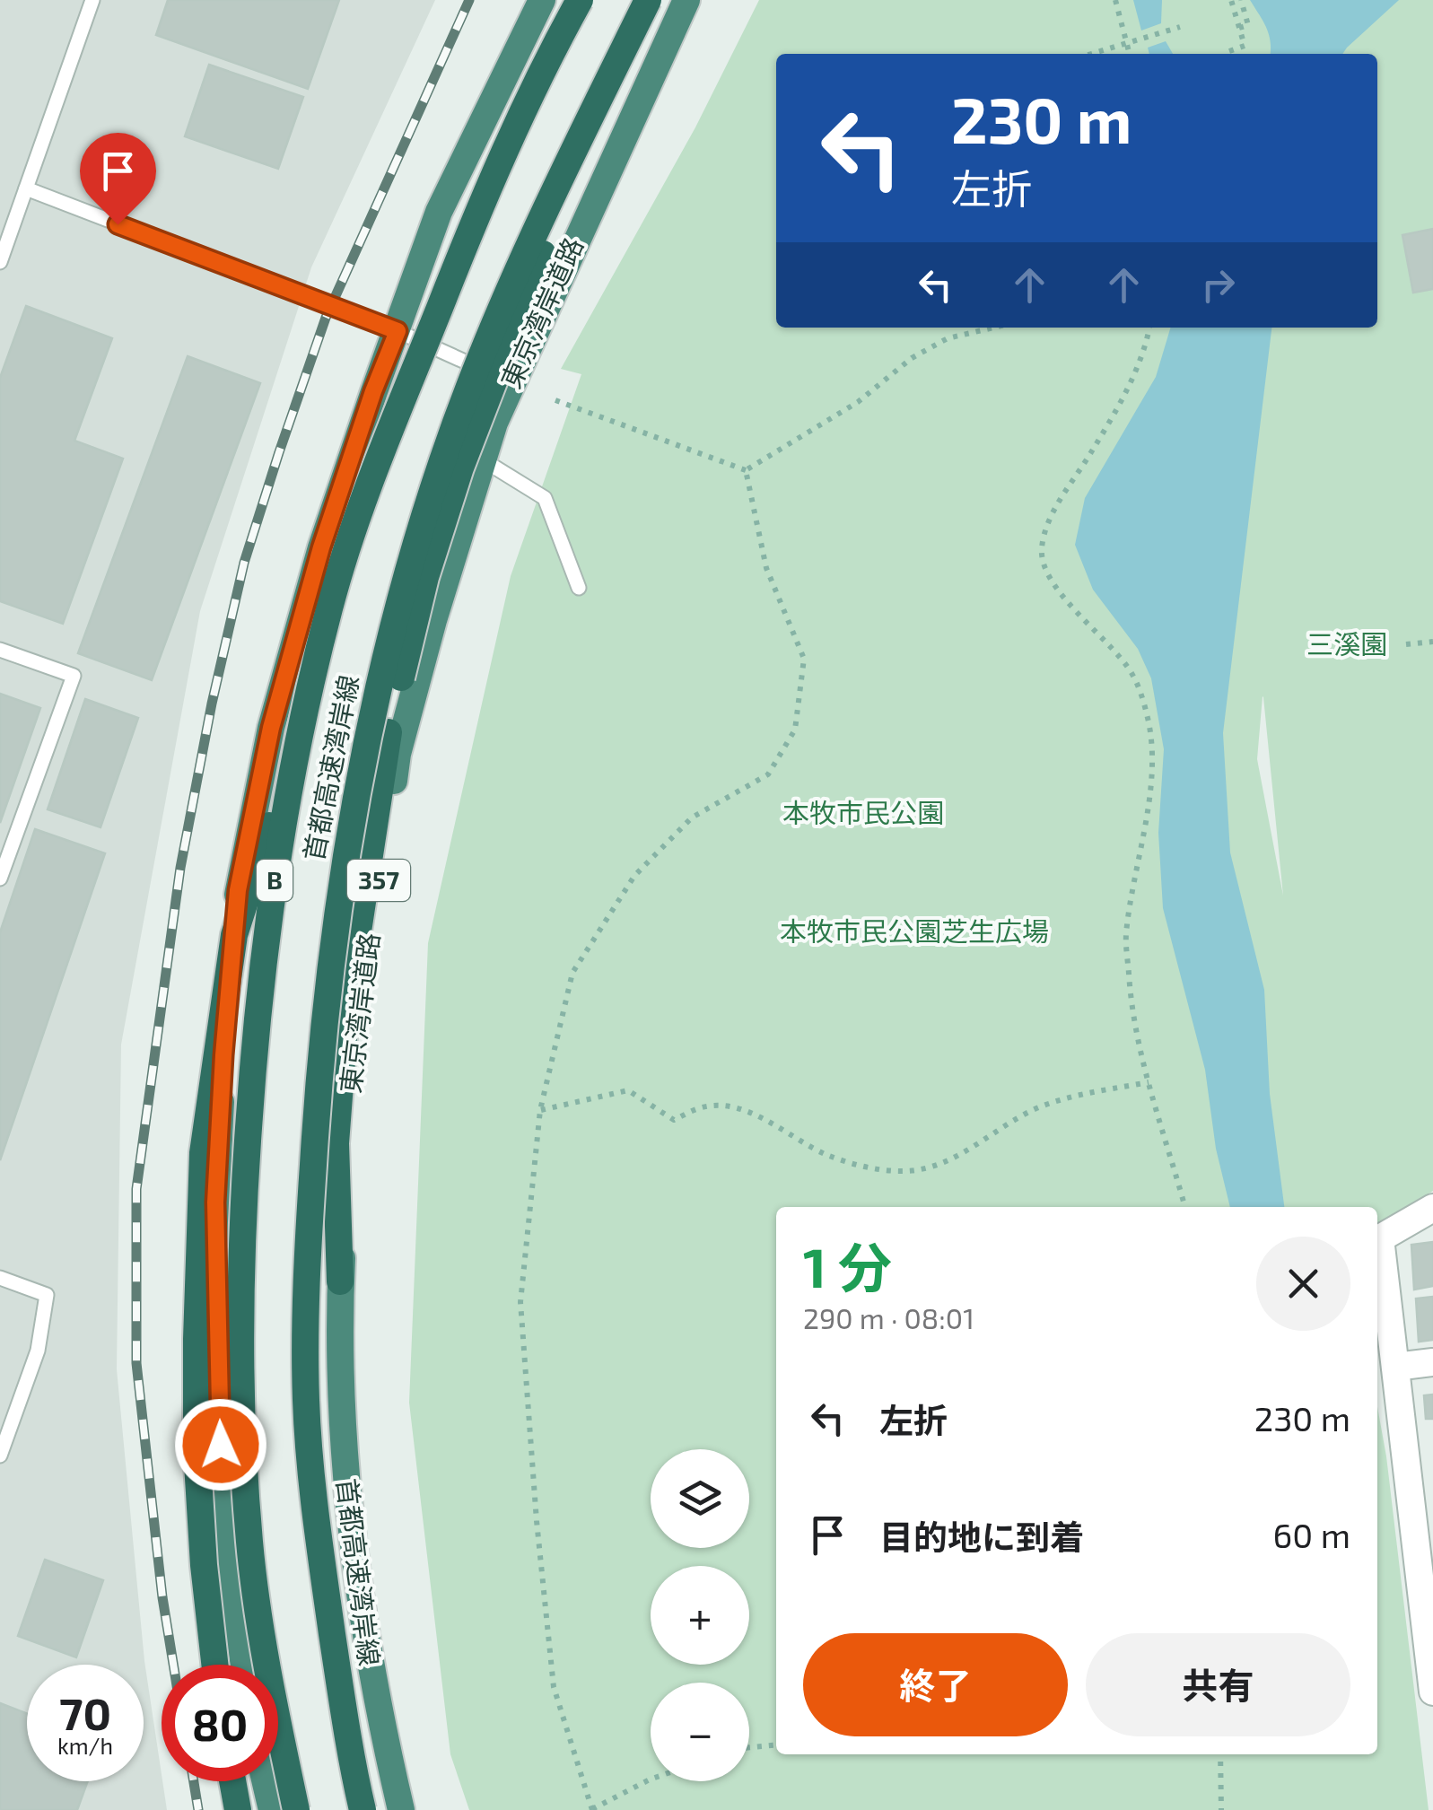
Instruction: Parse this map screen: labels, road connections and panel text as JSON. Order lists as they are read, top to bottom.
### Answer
{
  "streets": {
    "highway": [
      "東京湾岸道路",
      "首都高速湾岸線",
      "B",
      "357"
    ]
  },
  "parks": ["三溪園", "本牧市民公園", "本牧市民公園芝生広場"],
  "page": {
    "turn": ["230 m", "左折"],
    "heading": ["1 分", "290 m · 08:01"],
    "list": [
      {
        "name": "左折",
        "value": "230 m"
      },
      {
        "name": "目的地に到着",
        "value": "60 m"
      }
    ],
    "map_buttons": ["+", "−"],
    "buttons": ["終了", "共有"],
    "speed": "70 km/h",
    "limit": "80"
  }
}
